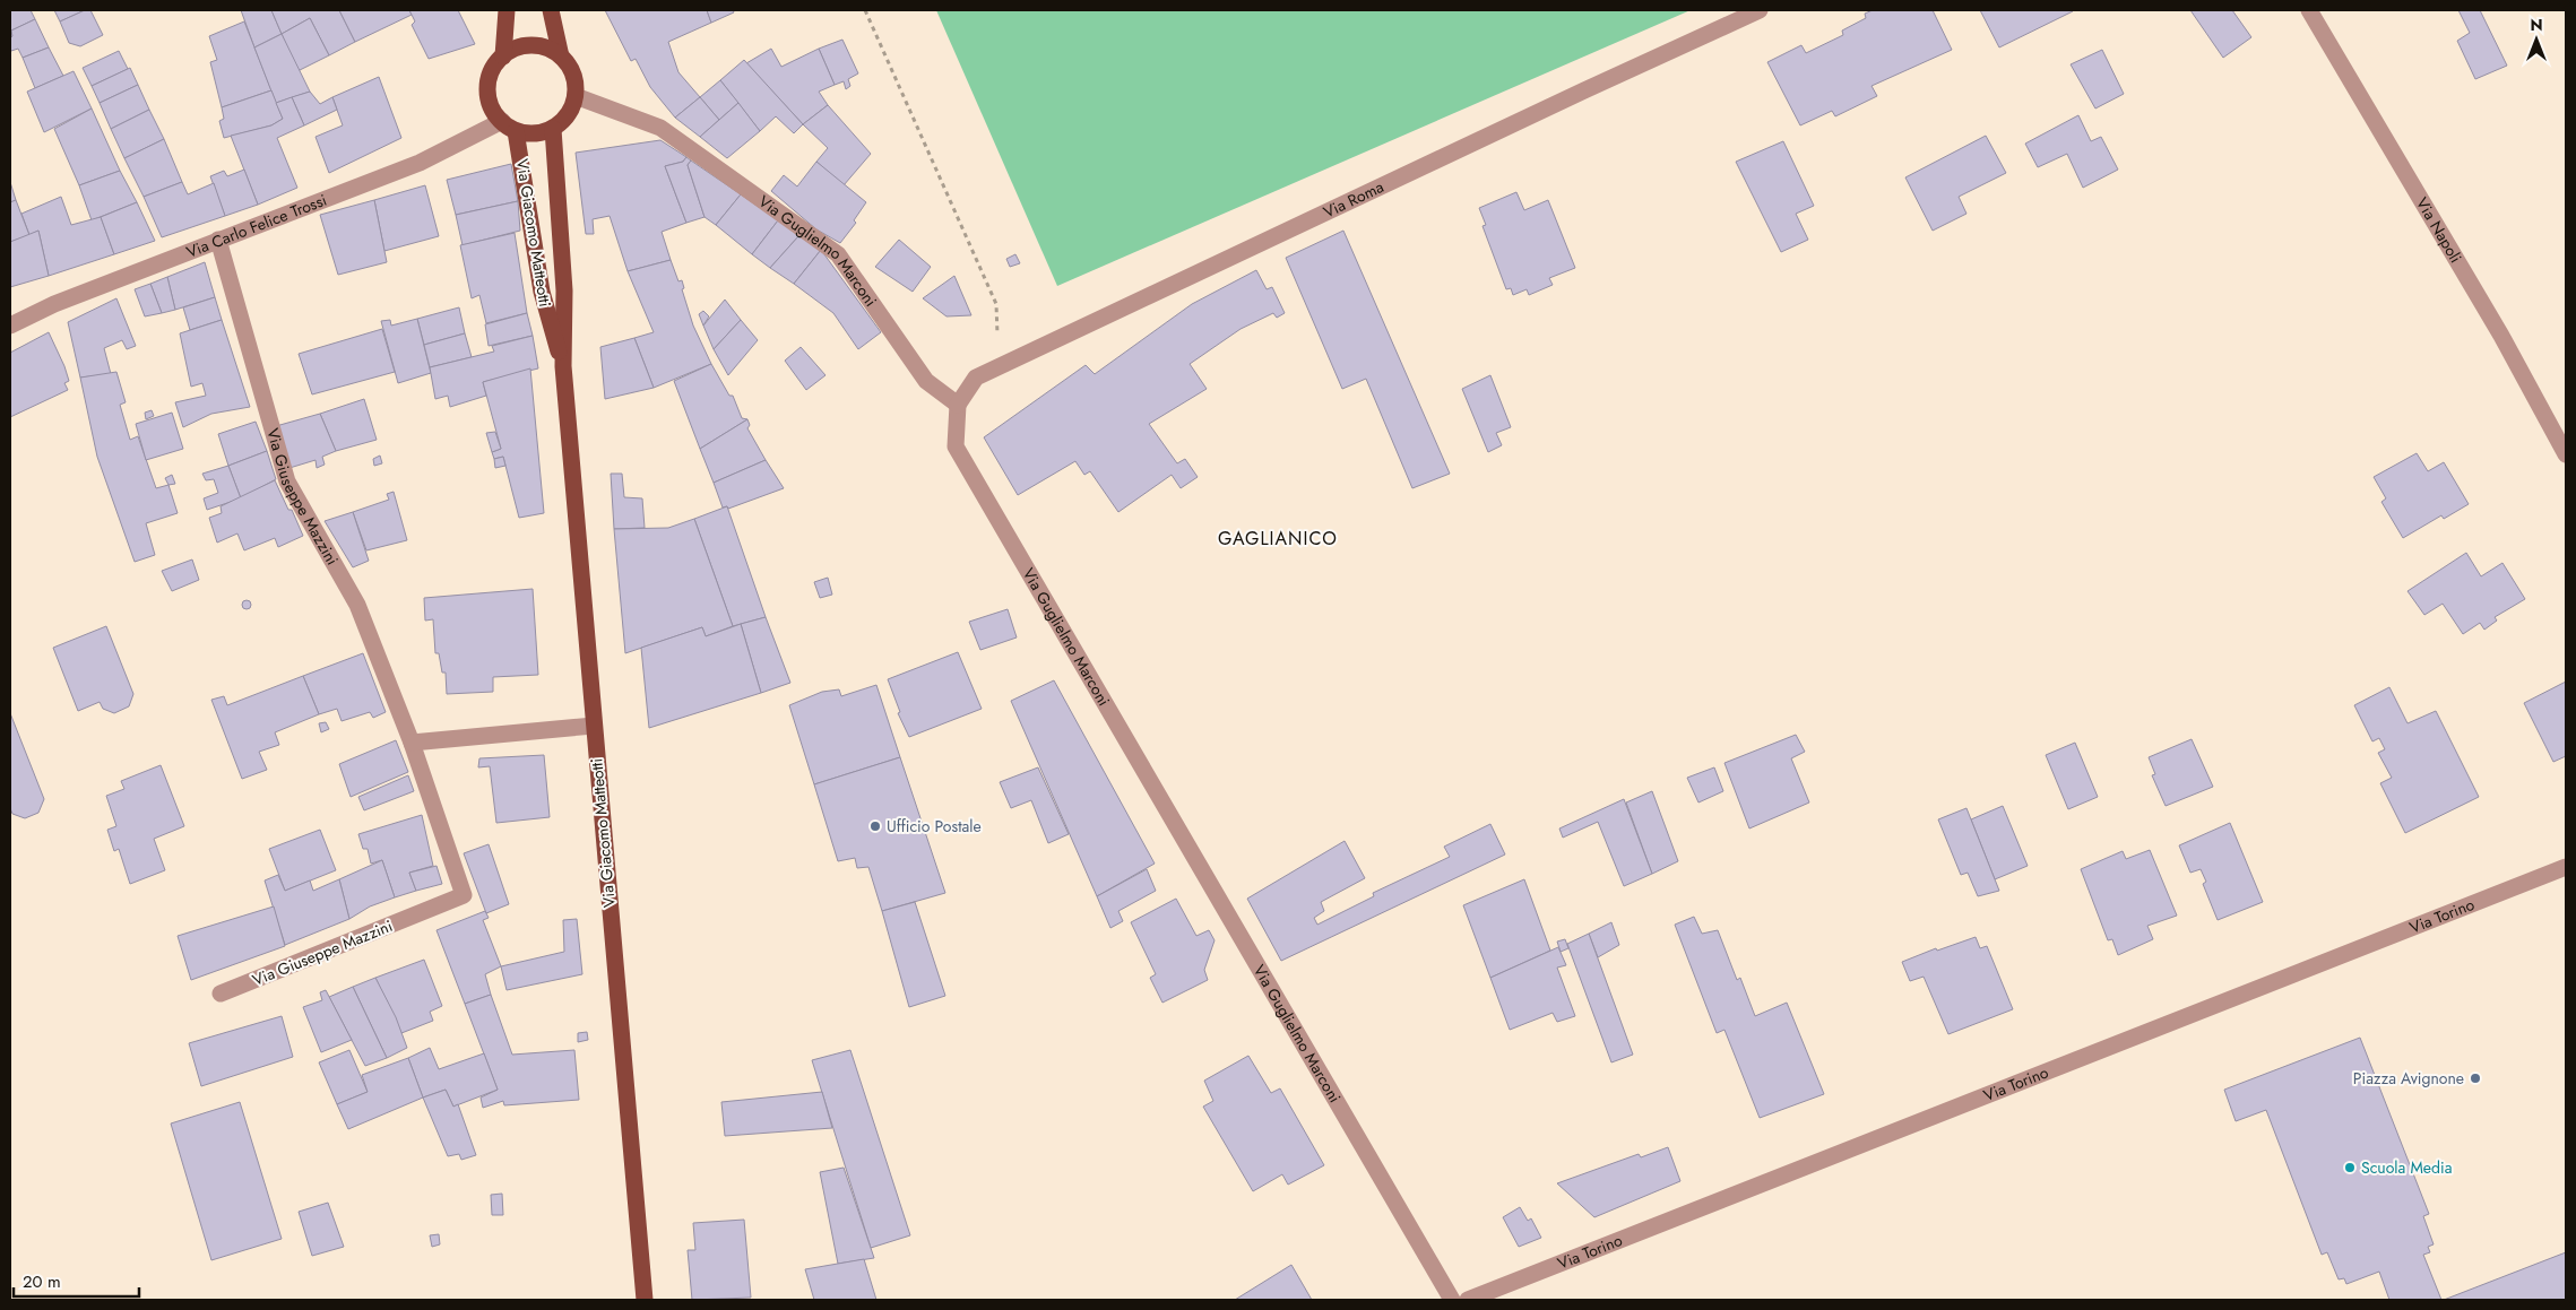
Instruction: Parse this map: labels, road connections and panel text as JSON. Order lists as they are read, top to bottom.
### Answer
{
  "streets": {
    "main road": ["Via Giacomo Matteotti"],
    "street": [
      "Via Roma",
      "Via Carlo Felice Trossi",
      "Via Napoli",
      "Via Guglielmo Marconi",
      "Via Giuseppe Mazzini",
      "Via Torino"
    ]
  },
  "crossings": [
    ["Via Roma", "Via Guglielmo Marconi"],
    ["Via Carlo Felice Trossi", "Via Giacomo Matteotti"],
    ["Via Carlo Felice Trossi", "Via Guglielmo Marconi"],
    ["Via Carlo Felice Trossi", "Via Giuseppe Mazzini"],
    ["Via Giacomo Matteotti", "Via Guglielmo Marconi"]
  ],
  "districts": ["GAGLIANICO"],
  "places": ["Ufficio Postale", "Piazza Avignone", "Scuola Media"],
  "scale_bar": "20 m",
  "north": "top"
}
